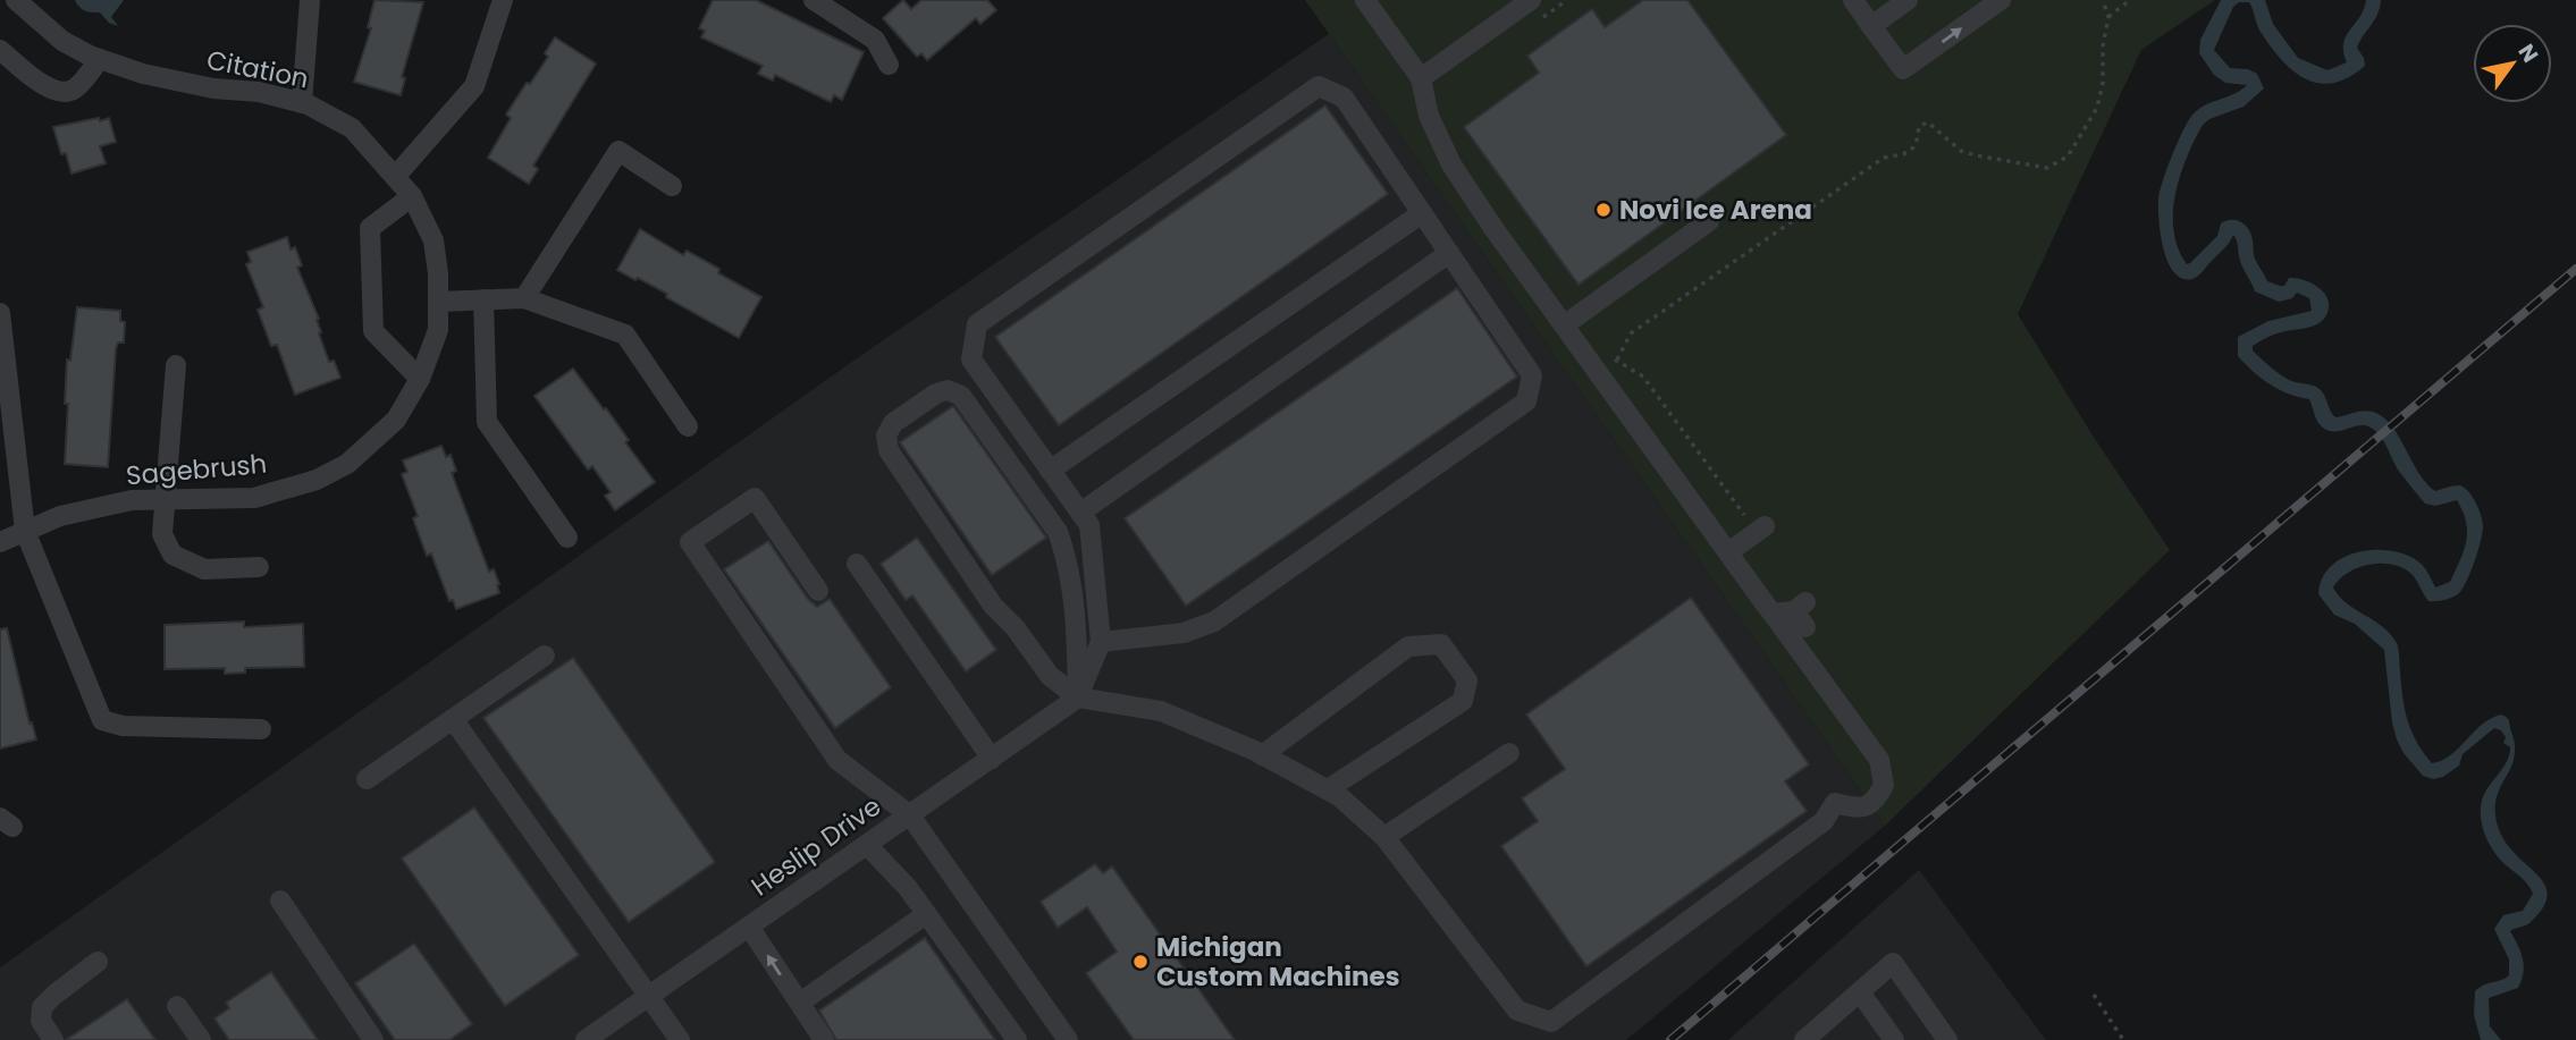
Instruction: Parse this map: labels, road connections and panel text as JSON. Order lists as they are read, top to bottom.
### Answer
{
  "streets": {
    "street": ["Citation", "Sagebrush", "Heslip Drive"]
  },
  "crossings": [
    ["Citation", "Sagebrush"]
  ],
  "places": ["Novi Ice Arena", "Michigan Custom Machines"],
  "north": "top right"
}
